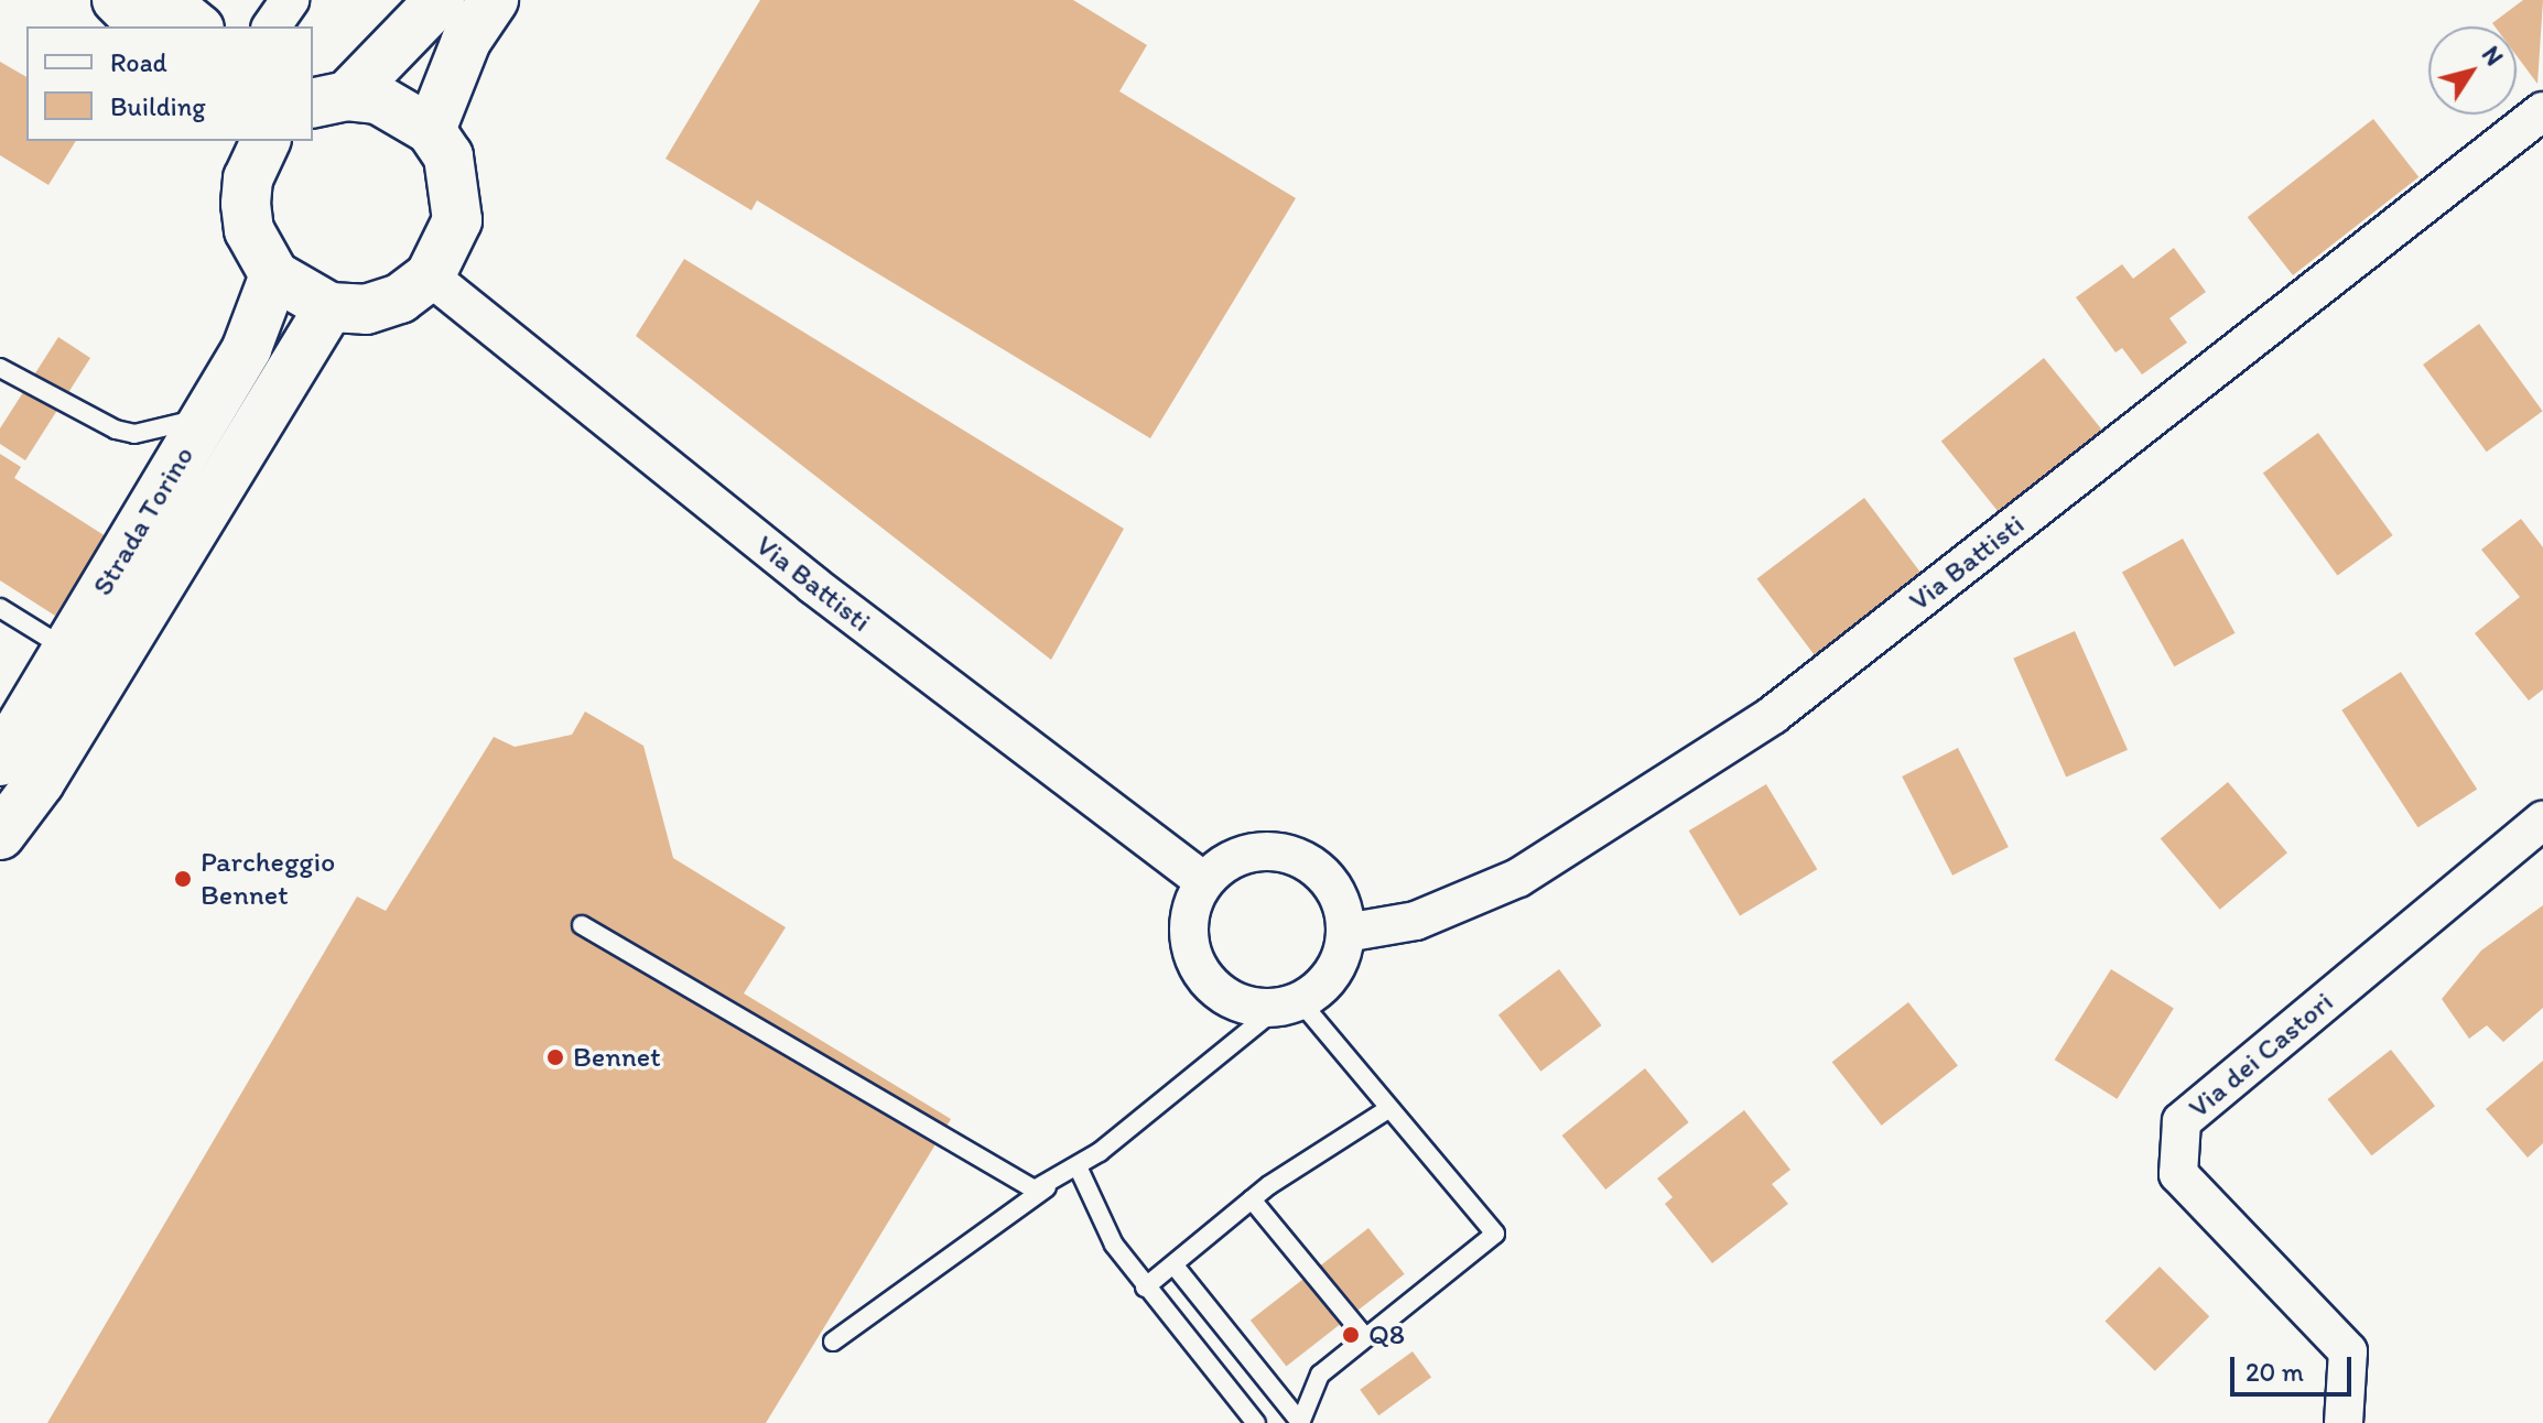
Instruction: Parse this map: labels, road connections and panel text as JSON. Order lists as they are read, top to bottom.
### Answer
{
  "streets": {
    "main road": ["Strada Torino"],
    "street": ["Via Battisti", "Via dei Castori"]
  },
  "places": ["Parcheggio Bennet", "Bennet", "Q8"],
  "legend": ["Road", "Building"],
  "scale_bar": "20 m",
  "north": "top right"
}
